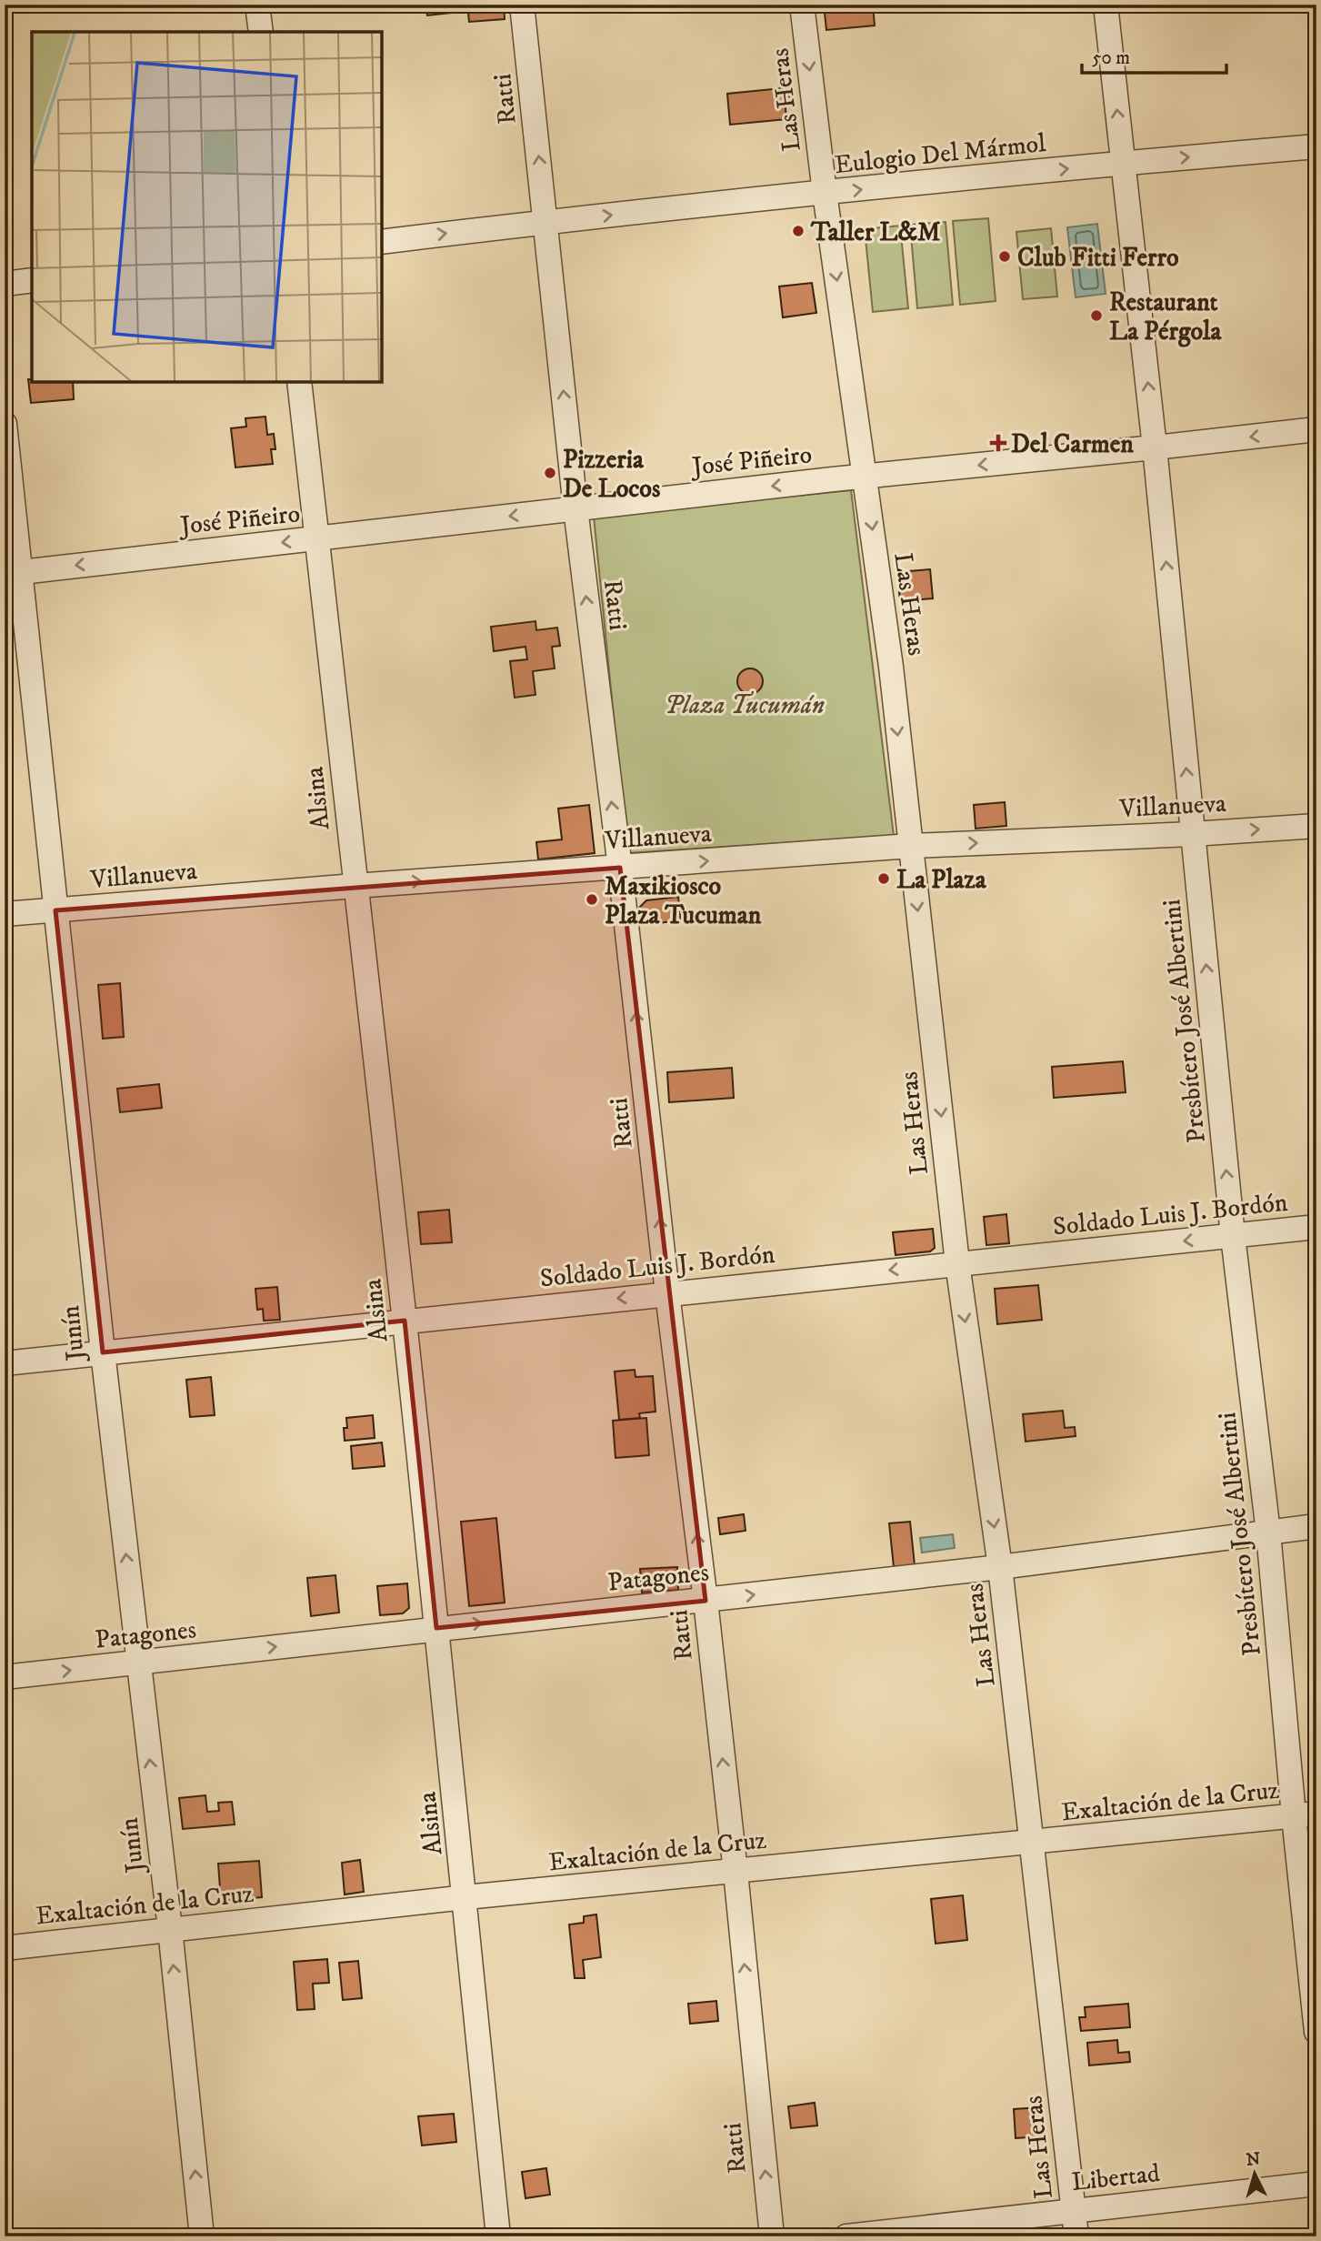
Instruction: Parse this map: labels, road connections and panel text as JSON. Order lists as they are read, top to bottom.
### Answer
{
  "streets": {
    "street": [
      "Ratti",
      "Las Heras",
      "Eulogio Del Mármol",
      "José Piñeiro",
      "Alsina",
      "Villanueva",
      "Presbítero José Albertini",
      "Soldado Luis J. Bordón",
      "Junín",
      "Patagones",
      "Exaltación de la Cruz",
      "Libertad"
    ]
  },
  "crossings": [
    ["Ratti", "Eulogio Del Mármol"],
    ["Ratti", "José Piñeiro"],
    ["Ratti", "Villanueva"],
    ["Ratti", "Soldado Luis J. Bordón"],
    ["Ratti", "Patagones"],
    ["Ratti", "Exaltación de la Cruz"],
    ["Las Heras", "Eulogio Del Mármol"],
    ["Las Heras", "José Piñeiro"],
    ["Las Heras", "Villanueva"],
    ["Las Heras", "Soldado Luis J. Bordón"],
    ["Las Heras", "Patagones"],
    ["Las Heras", "Exaltación de la Cruz"],
    ["Las Heras", "Libertad"],
    ["Eulogio Del Mármol", "Presbítero José Albertini"],
    ["José Piñeiro", "Alsina"],
    ["José Piñeiro", "Presbítero José Albertini"],
    ["José Piñeiro", "Junín"],
    ["Alsina", "Villanueva"],
    ["Alsina", "Soldado Luis J. Bordón"],
    ["Alsina", "Patagones"],
    ["Alsina", "Exaltación de la Cruz"],
    ["Villanueva", "Presbítero José Albertini"],
    ["Villanueva", "Junín"],
    ["Presbítero José Albertini", "Soldado Luis J. Bordón"],
    ["Presbítero José Albertini", "Patagones"],
    ["Presbítero José Albertini", "Exaltación de la Cruz"],
    ["Soldado Luis J. Bordón", "Junín"],
    ["Junín", "Patagones"],
    ["Junín", "Exaltación de la Cruz"]
  ],
  "one_way": [
    "Ratti",
    "Las Heras",
    "Eulogio Del Mármol",
    "José Piñeiro",
    "Villanueva",
    "Presbítero José Albertini",
    "Soldado Luis J. Bordón",
    "Junín",
    "Patagones"
  ],
  "parks": ["Plaza Tucumán"],
  "places": {
    "other": [
      "Taller L&M",
      "Club Fitti Ferro",
      "Restaurant La Pérgola",
      "Pizzeria De Locos",
      "La Plaza",
      "Maxikiosco Plaza Tucuman"
    ],
    "health": ["Del Carmen"]
  },
  "scale_bar": "50 m",
  "north": "top"
}
